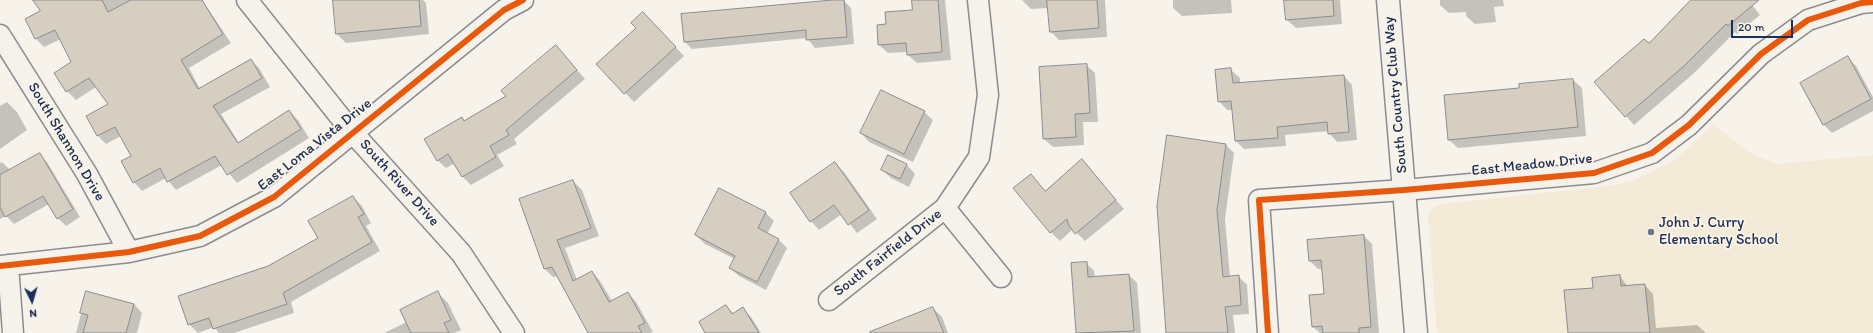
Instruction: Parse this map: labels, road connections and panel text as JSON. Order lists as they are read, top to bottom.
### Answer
{
  "streets": {
    "street": [
      "South Country Club Way",
      "South Shannon Drive",
      "East Loma Vista Drive",
      "East Meadow Drive",
      "South River Drive",
      "South Fairfield Drive"
    ]
  },
  "crossings": [
    ["South Country Club Way", "East Meadow Drive"],
    ["South Shannon Drive", "East Loma Vista Drive"],
    ["East Loma Vista Drive", "South River Drive"]
  ],
  "places": ["John J. Curry Elementary School"],
  "scale_bar": "20 m",
  "north": "bottom"
}
